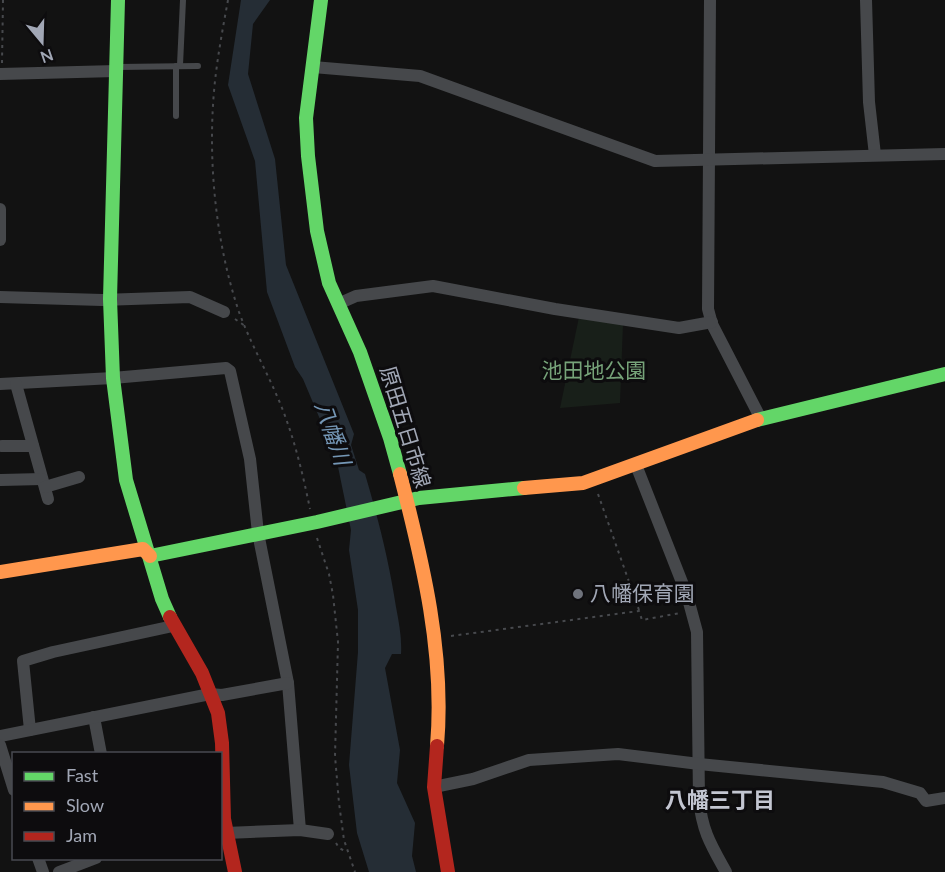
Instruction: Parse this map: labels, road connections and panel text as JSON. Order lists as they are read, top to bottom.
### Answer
{
  "streets": {
    "street": ["原田五日市線"]
  },
  "districts": ["八幡三丁目"],
  "water": ["八幡川"],
  "parks": ["池田地公園"],
  "places": ["八幡保育園"],
  "legend": ["Fast", "Slow", "Jam"],
  "north": "bottom"
}
